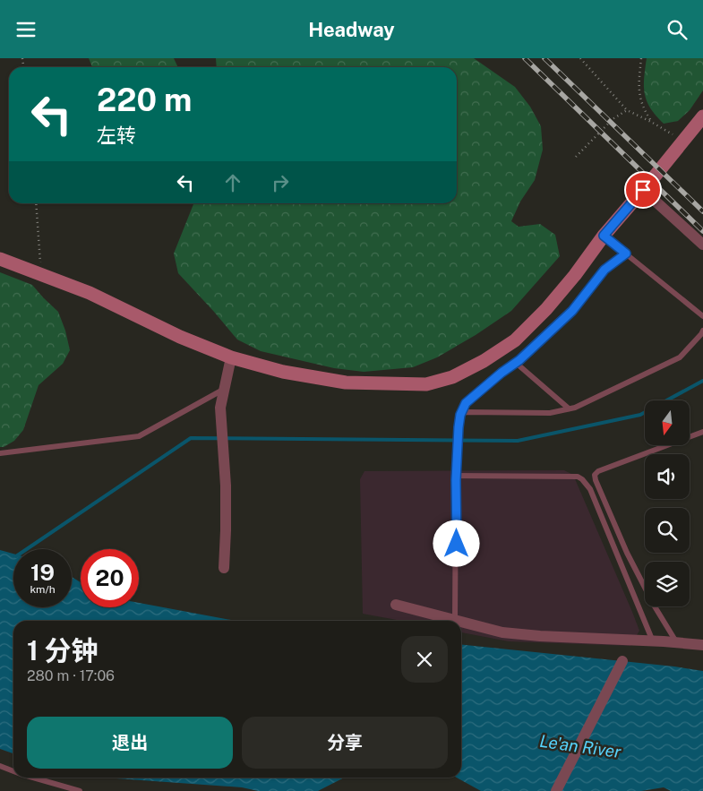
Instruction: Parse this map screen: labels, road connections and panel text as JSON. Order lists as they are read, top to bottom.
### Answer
{
  "water": ["Le'an River"],
  "north": "bottom",
  "page": {
    "header": "Headway",
    "turn": ["220 m", "左转"],
    "speed": "19 km/h",
    "limit": "20",
    "heading": ["1 分钟", "280 m · 17:06"],
    "buttons": ["退出", "分享"]
  }
}
